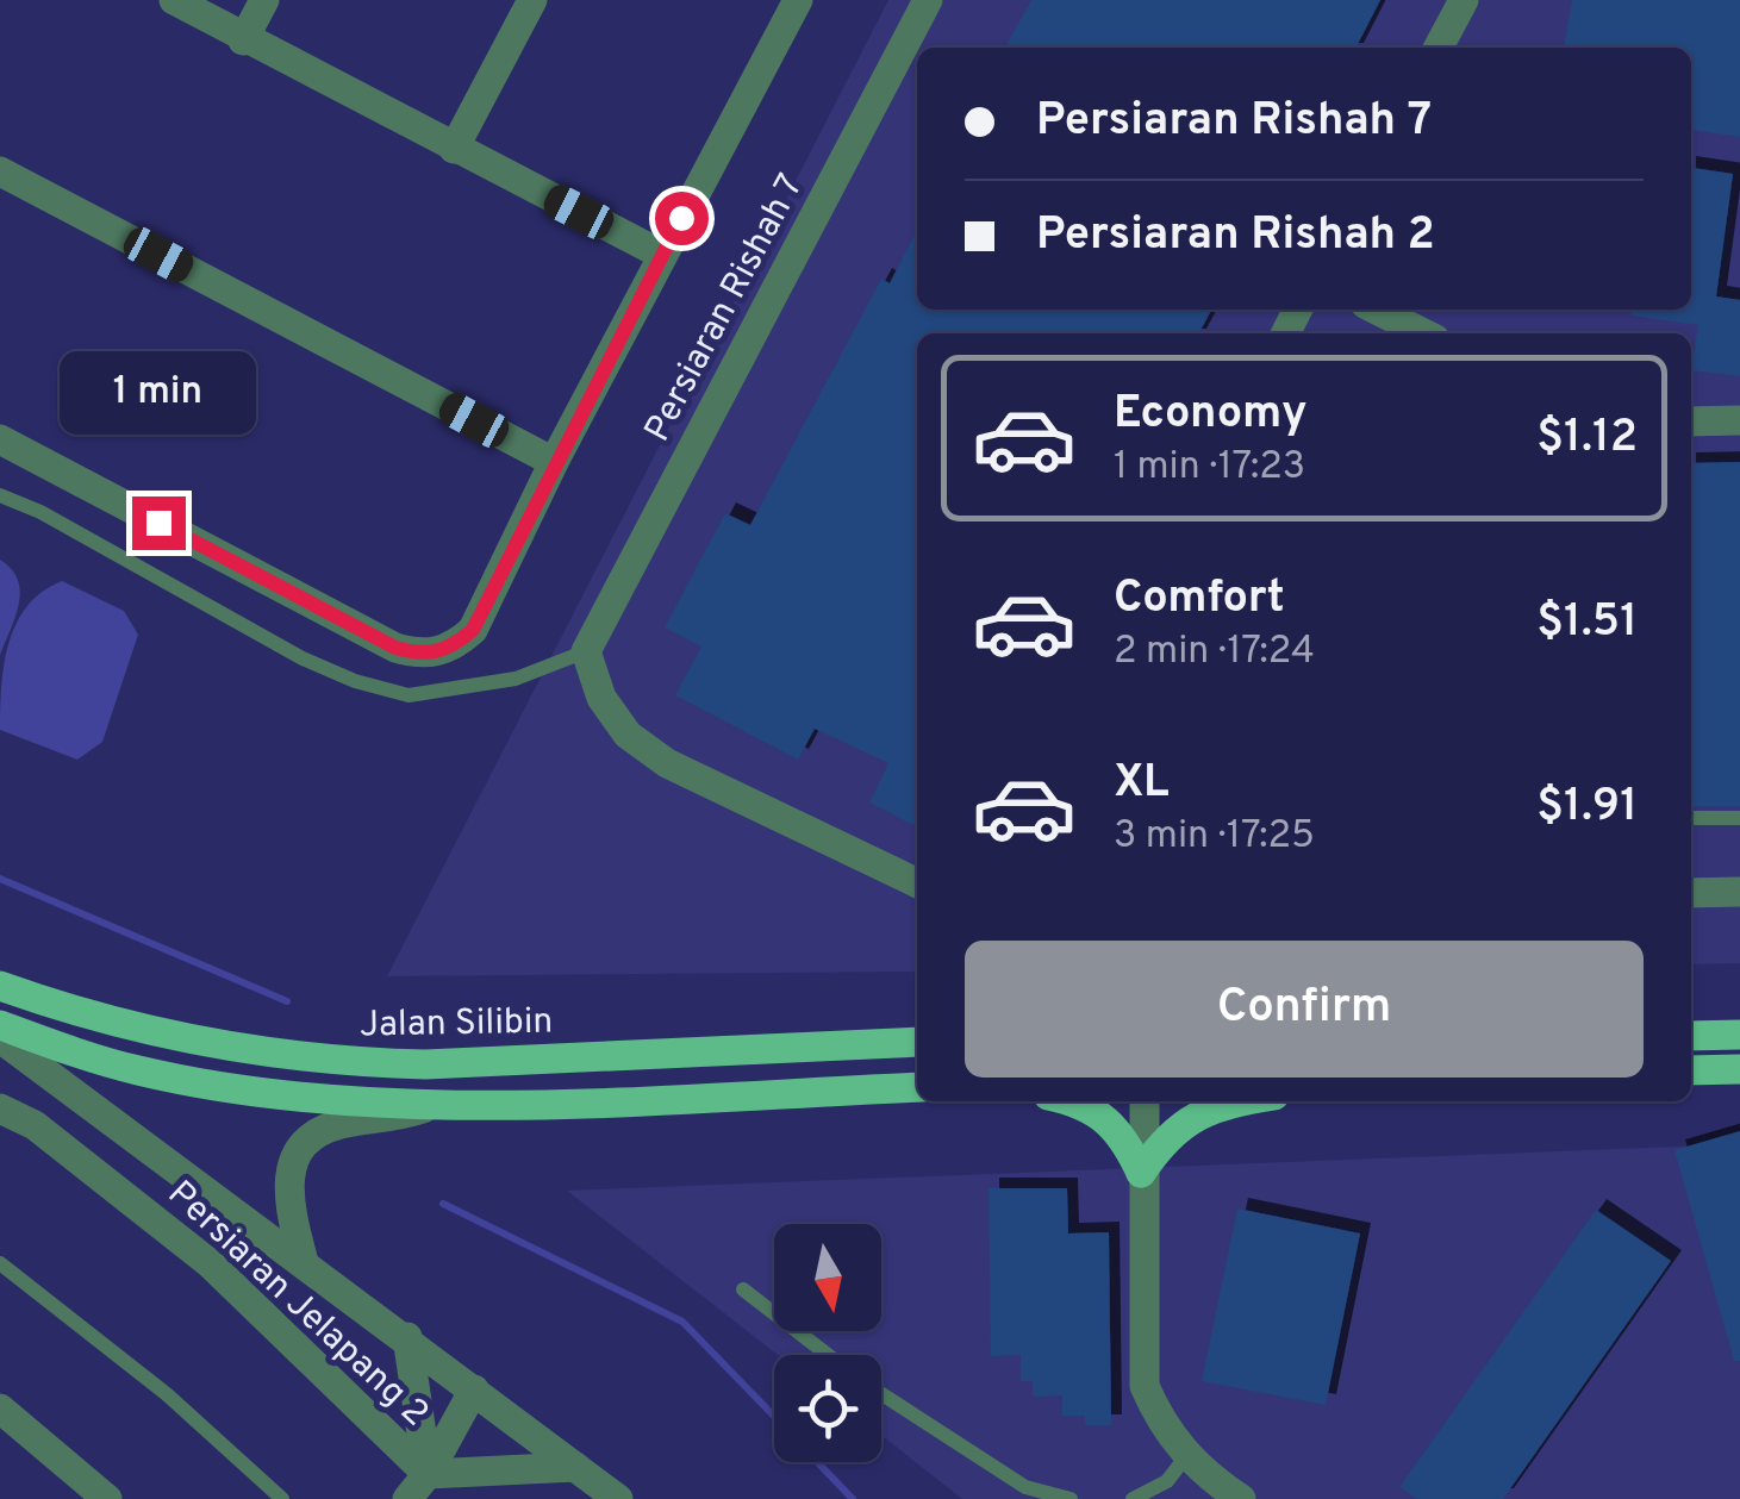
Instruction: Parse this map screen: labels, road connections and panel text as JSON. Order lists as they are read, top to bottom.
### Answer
{
  "streets": {
    "main road": ["Jalan Silibin"],
    "street": ["Persiaran Rishah 7", "Persiaran Jelapang 2"]
  },
  "north": "bottom",
  "page": {
    "banner": ["Persiaran Rishah 7", "Persiaran Rishah 2"],
    "bubble": "1 min",
    "list": [
      {
        "name": "Economy",
        "note": "1 min · 17:23",
        "value": "$1.12"
      },
      {
        "name": "Comfort",
        "note": "2 min · 17:24",
        "value": "$1.51"
      },
      {
        "name": "XL",
        "note": "3 min · 17:25",
        "value": "$1.91"
      }
    ],
    "buttons": "Confirm"
  }
}
